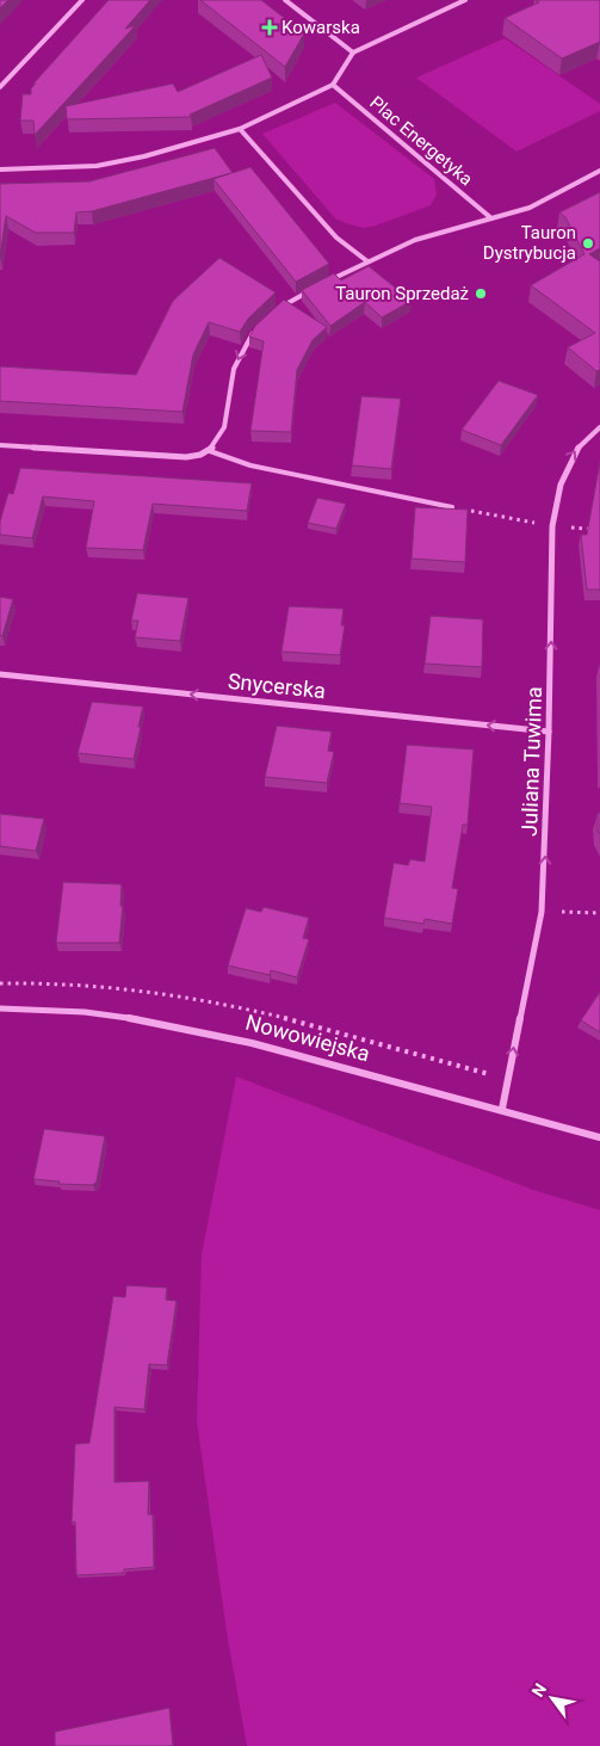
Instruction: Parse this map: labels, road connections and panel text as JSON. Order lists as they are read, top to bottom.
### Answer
{
  "streets": {
    "street": [
      "Plac Energetyka",
      "Snycerska",
      "Juliana Tuwima",
      "Nowowiejska"
    ]
  },
  "crossings": [
    ["Snycerska", "Juliana Tuwima"],
    ["Juliana Tuwima", "Nowowiejska"]
  ],
  "one_way": ["Snycerska", "Juliana Tuwima"],
  "places": {
    "health": ["Kowarska"],
    "other": ["Tauron Dystrybucja", "Tauron Sprzedaż"]
  },
  "north": "top left"
}
